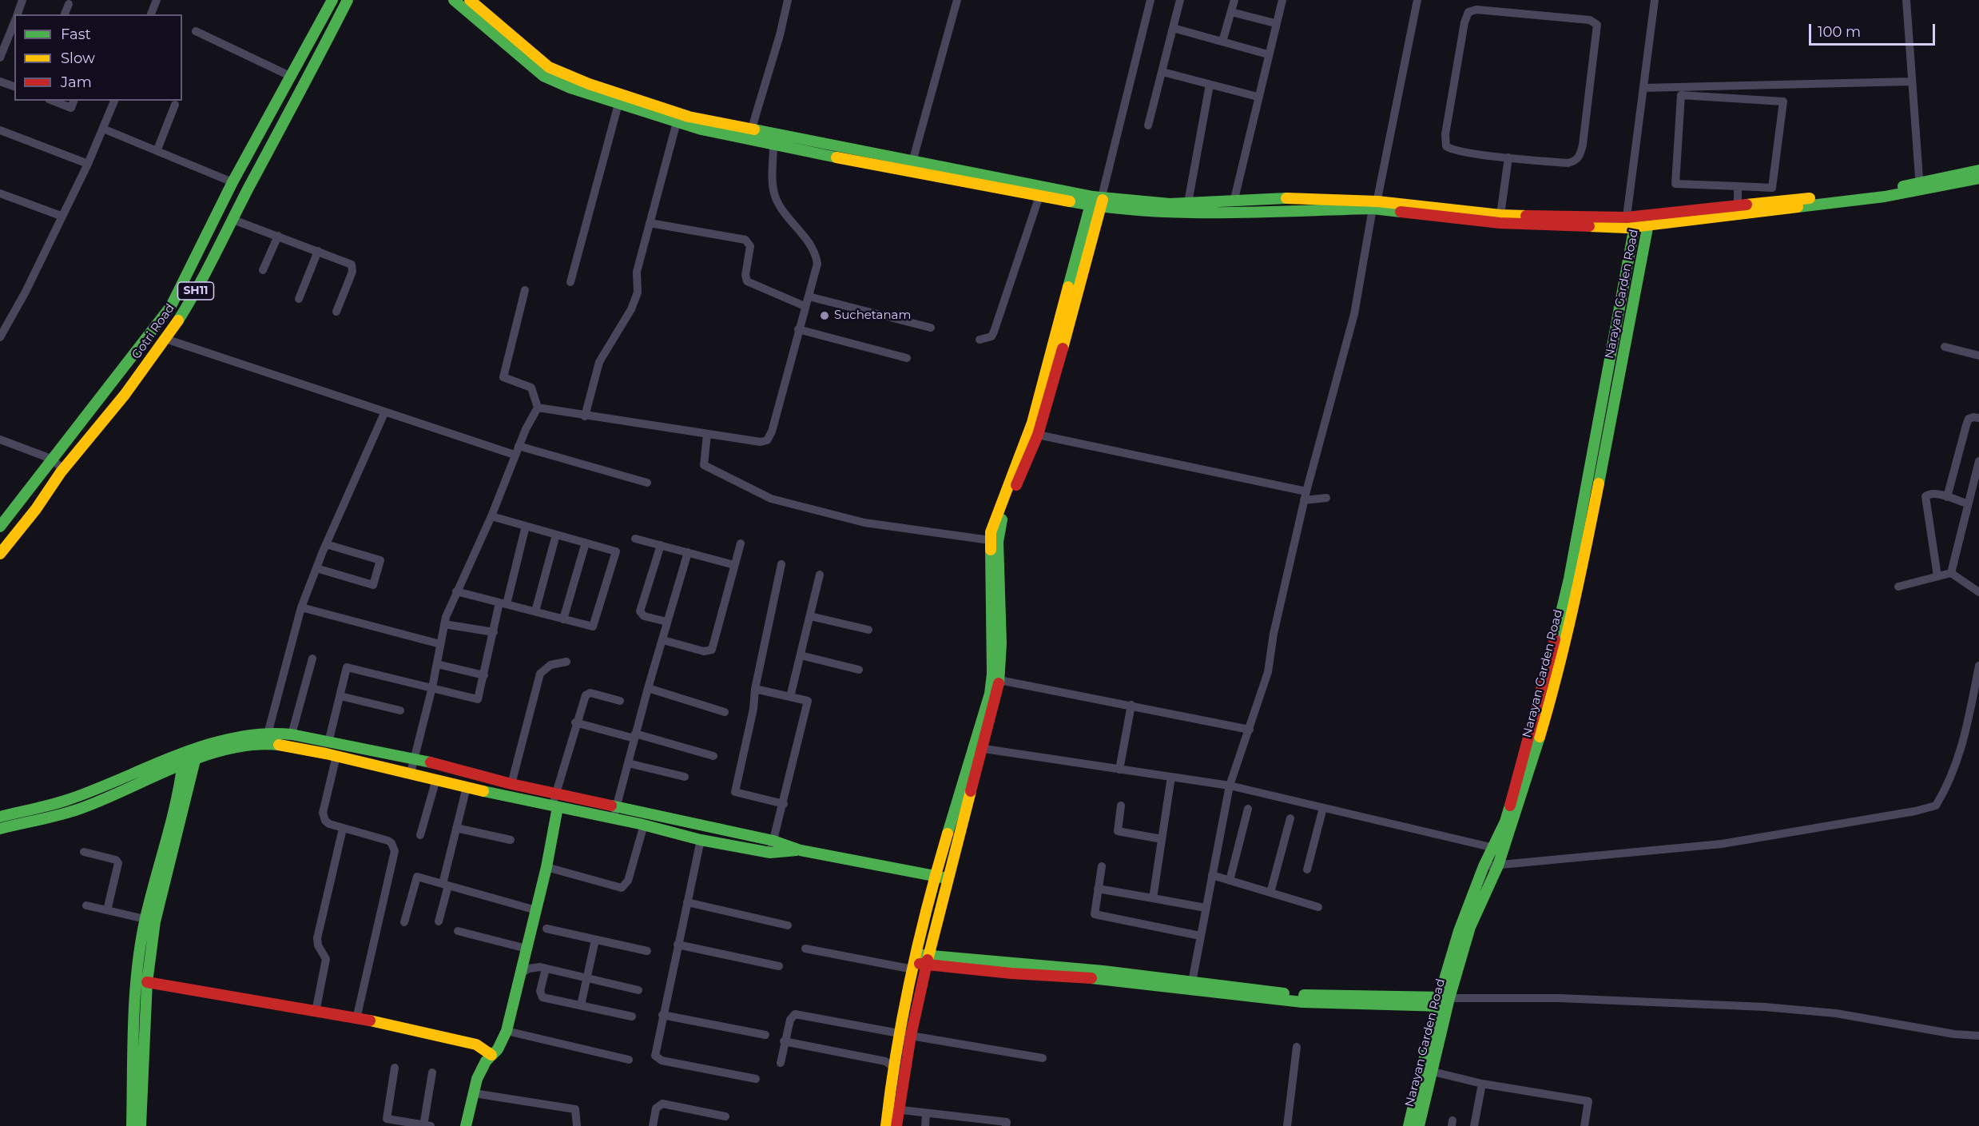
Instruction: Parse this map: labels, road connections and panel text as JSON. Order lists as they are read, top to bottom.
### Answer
{
  "streets": {
    "street": ["SH11", "Narayan Garden Road", "Gotri Road"]
  },
  "places": ["Suchetanam"],
  "legend": ["Fast", "Slow", "Jam"],
  "scale_bar": "100 m"
}
